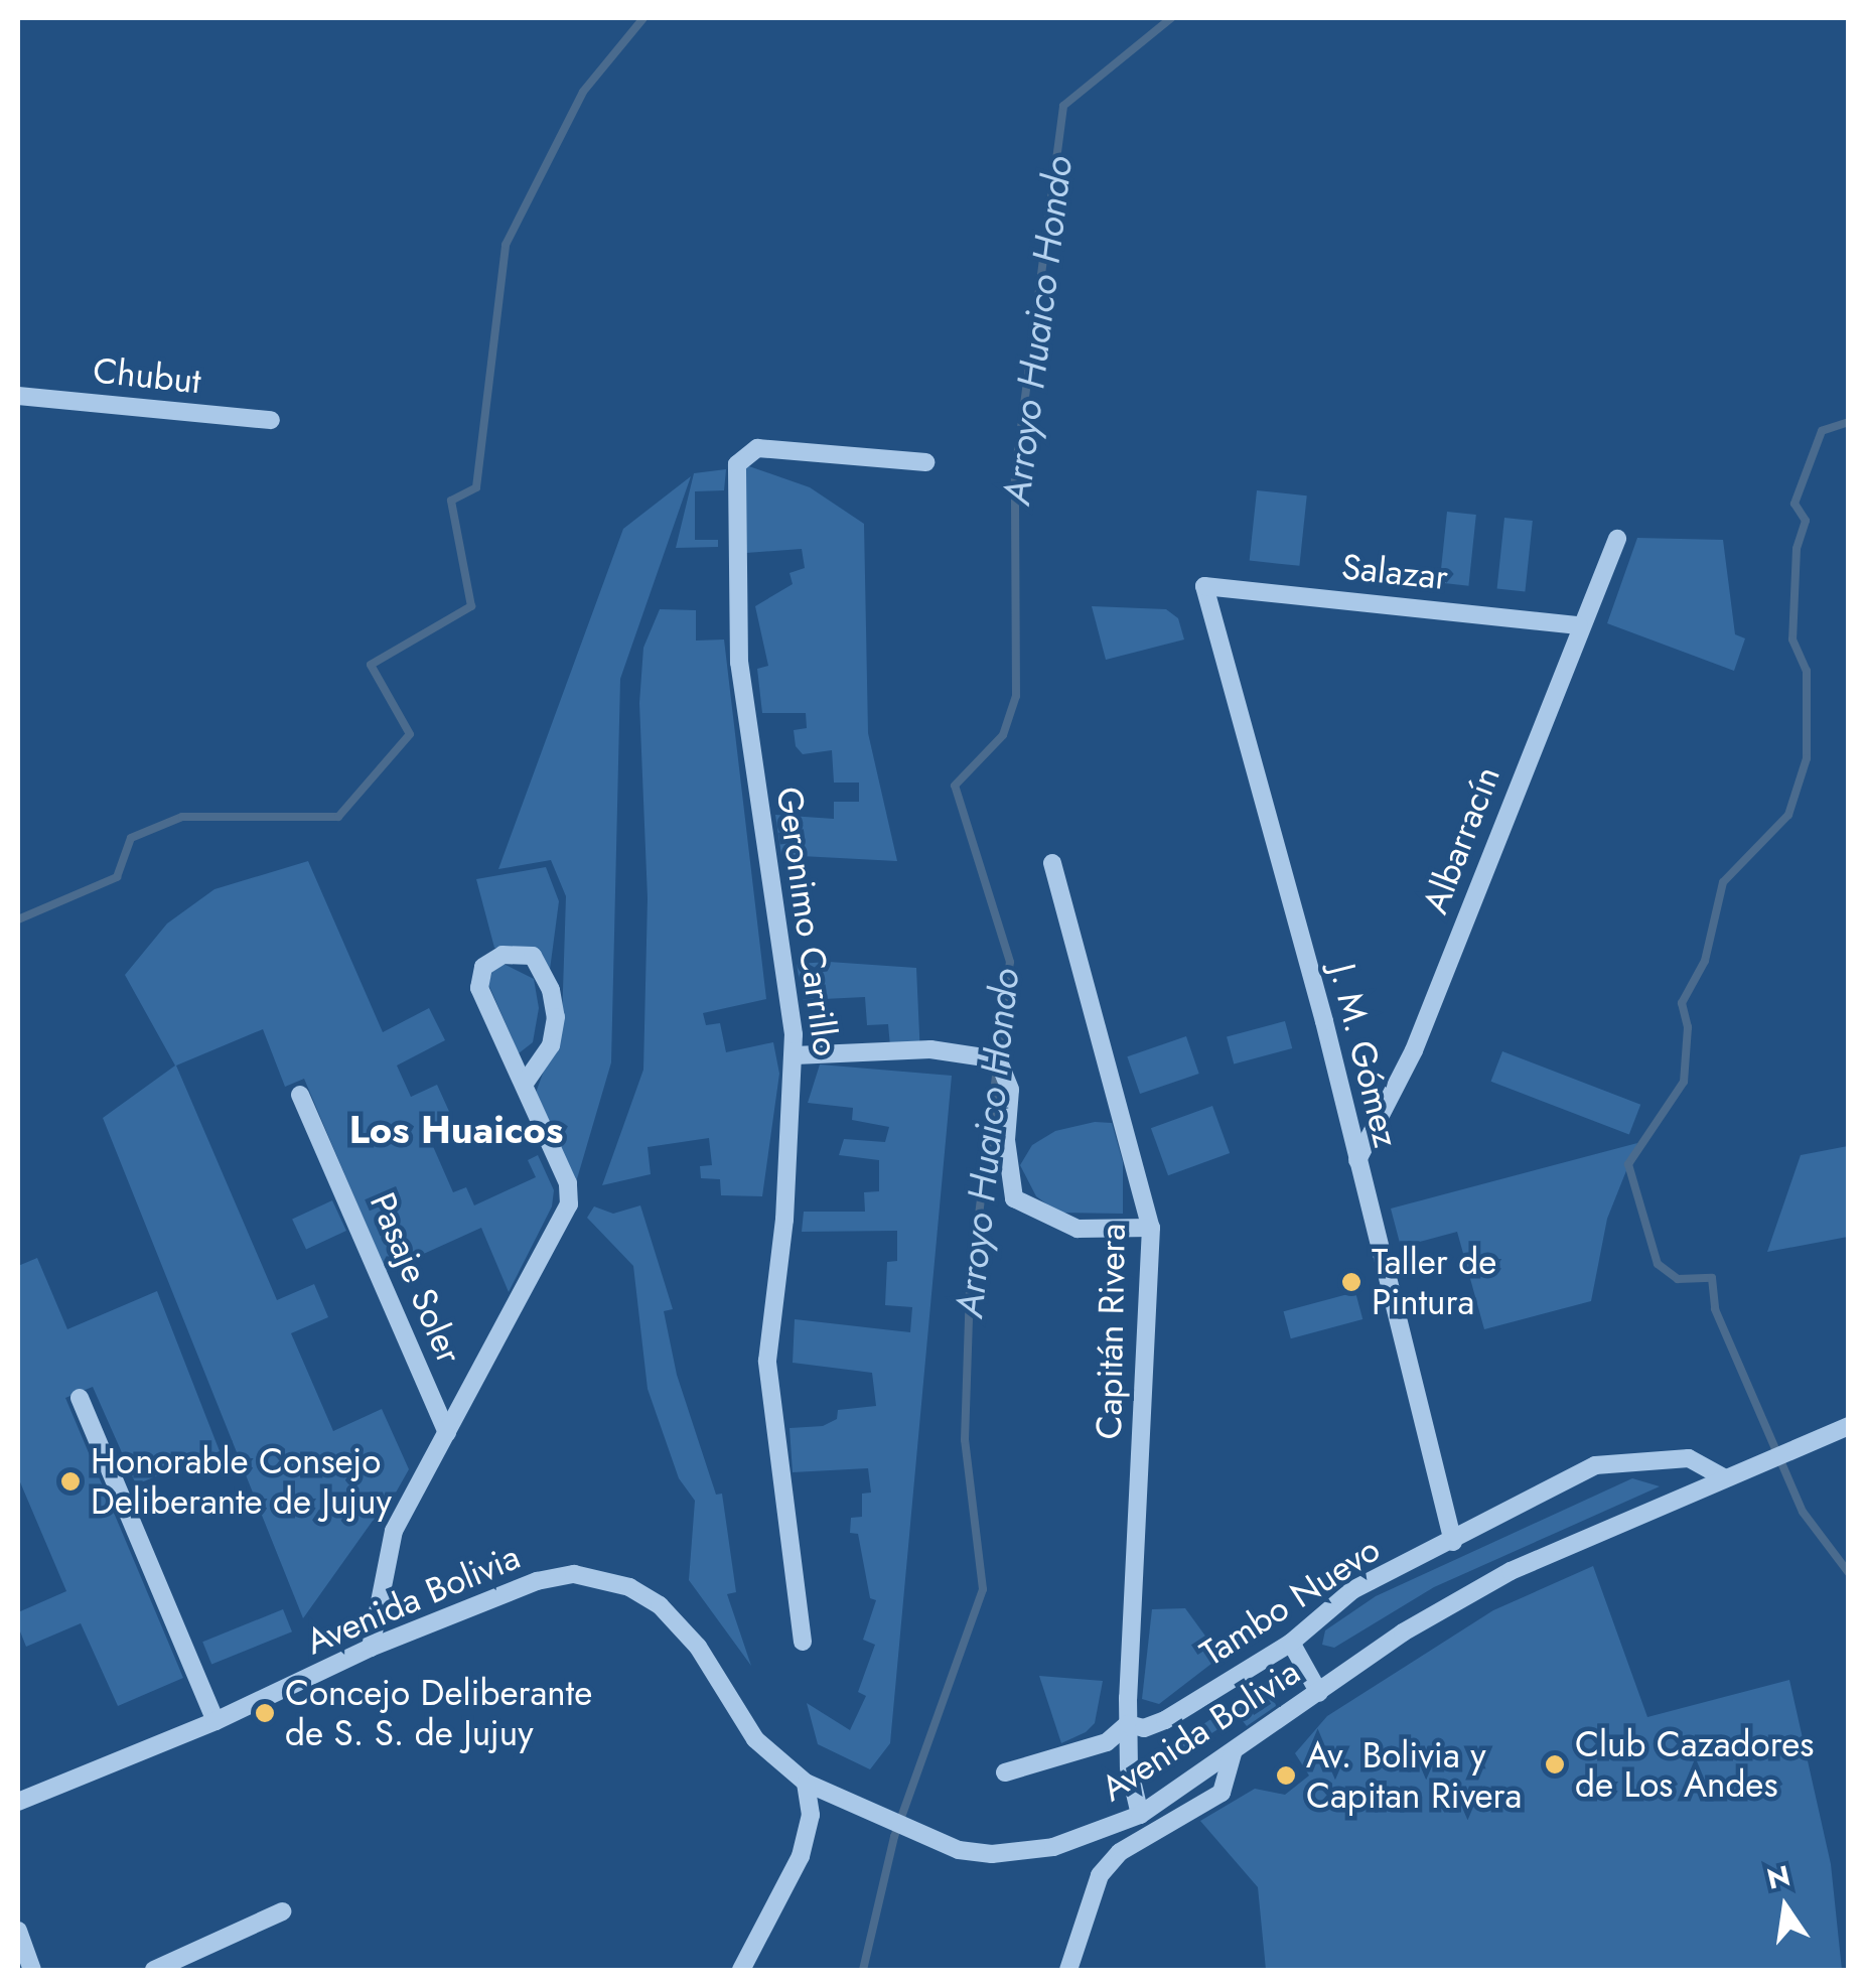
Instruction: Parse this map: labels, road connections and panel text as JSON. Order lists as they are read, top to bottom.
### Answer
{
  "streets": {
    "street": [
      "Chubut",
      "Salazar",
      "Albarracín",
      "Geronimo Carrillo",
      "J. M. Gómez",
      "Pasaje Soler",
      "Capitán Rivera",
      "Avenida Bolivia",
      "Tambo Nuevo"
    ]
  },
  "crossings": [
    ["Salazar", "Albarracín"],
    ["Salazar", "J. M. Gómez"],
    ["Albarracín", "J. M. Gómez"],
    ["J. M. Gómez", "Tambo Nuevo"],
    ["Capitán Rivera", "Avenida Bolivia"],
    ["Capitán Rivera", "Tambo Nuevo"],
    ["Avenida Bolivia", "Tambo Nuevo"]
  ],
  "districts": ["Los Huaicos"],
  "water": ["Arroyo Huaico Hondo"],
  "places": [
    "Taller de Pintura",
    "Honorable Consejo Deliberante de Jujuy",
    "Concejo Deliberante de S. S. de Jujuy",
    "Club Cazadores de Los Andes",
    "Av. Bolivia y Capitan Rivera"
  ],
  "north": "top"
}
